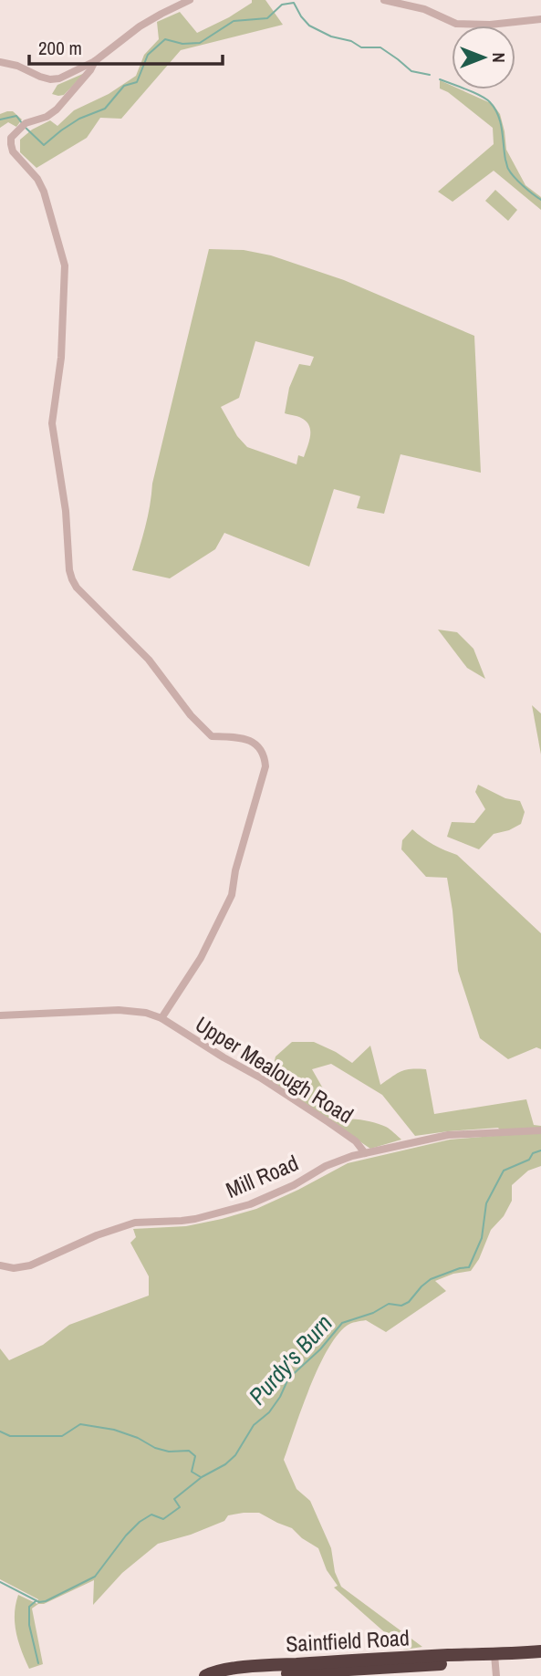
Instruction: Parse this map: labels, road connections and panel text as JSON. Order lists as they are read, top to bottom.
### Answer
{
  "streets": {
    "highway": ["Saintfield Road"],
    "street": ["Upper Mealough Road", "Mill Road"]
  },
  "crossings": [
    ["Upper Mealough Road", "Mill Road"]
  ],
  "water": ["Purdy's Burn"],
  "scale_bar": "200 m",
  "north": "right"
}
